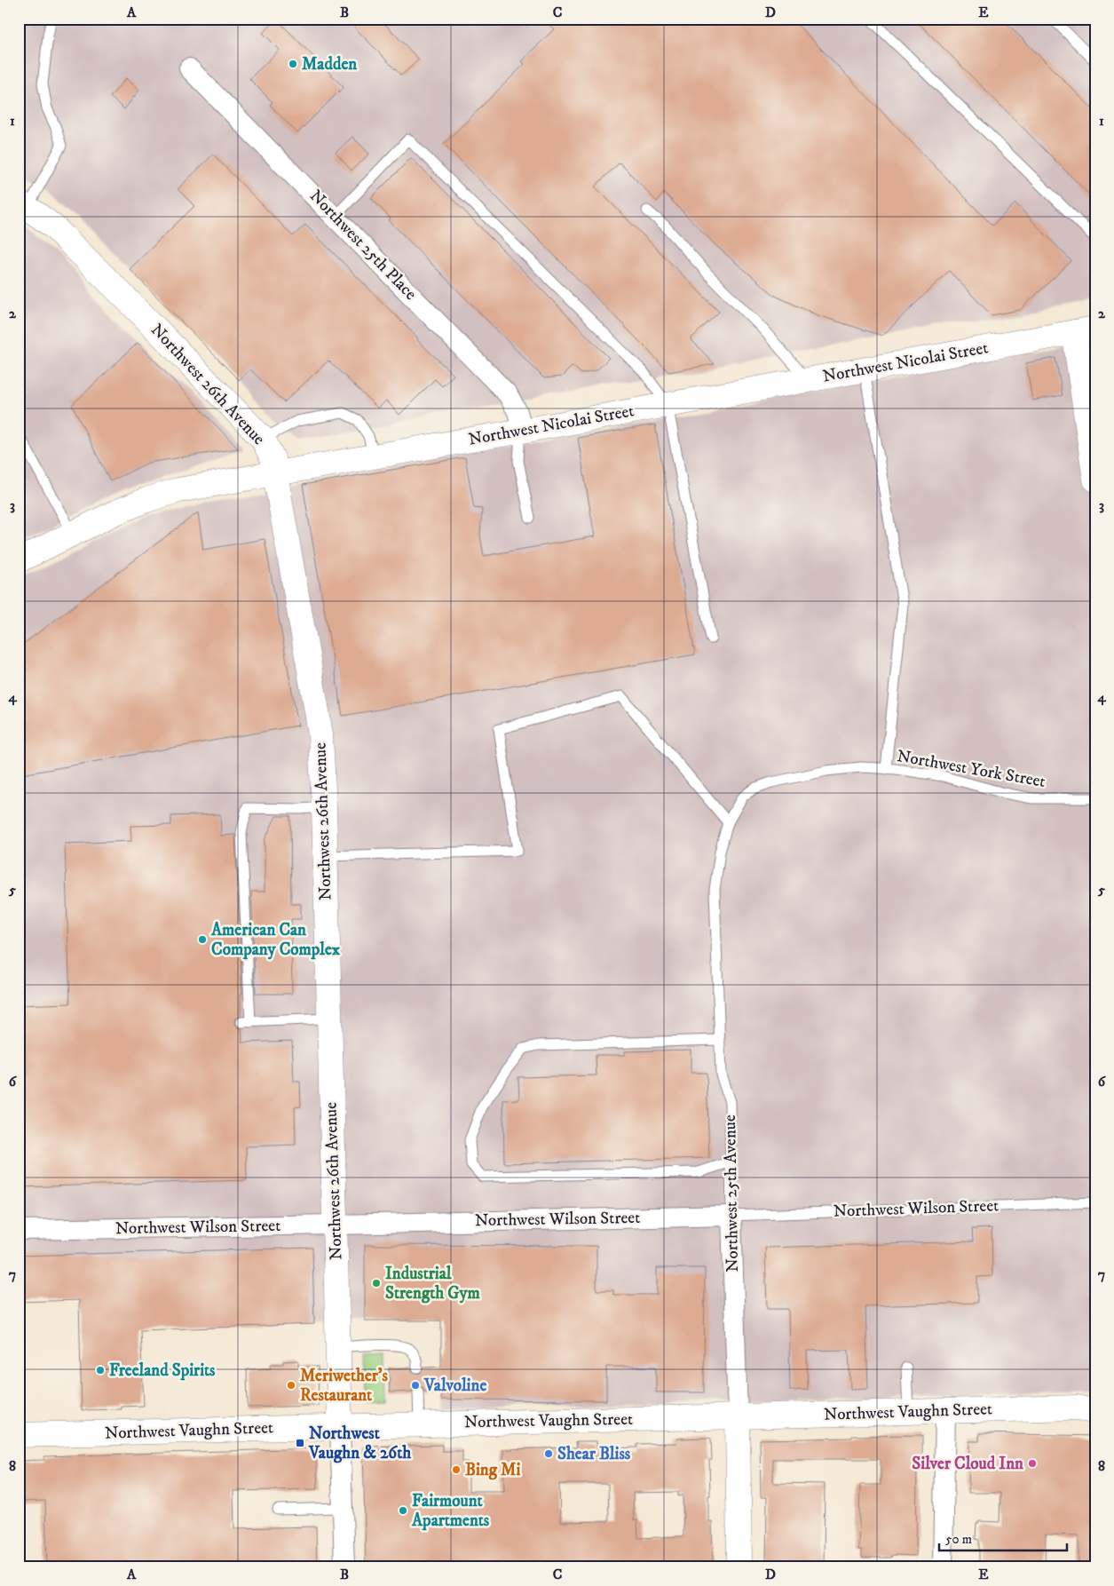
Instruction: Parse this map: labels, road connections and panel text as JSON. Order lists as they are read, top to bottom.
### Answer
{
  "streets": {
    "street": [
      "Northwest 25th Place",
      "Northwest Nicolai Street",
      "Northwest 26th Avenue",
      "Northwest 25th Avenue",
      "Northwest Wilson Street",
      "Northwest Vaughn Street"
    ],
    "lane": ["Northwest York Street"]
  },
  "crossings": [
    ["Northwest 25th Place", "Northwest Nicolai Street"],
    ["Northwest Nicolai Street", "Northwest 26th Avenue"],
    ["Northwest 26th Avenue", "Northwest Wilson Street"],
    ["Northwest 26th Avenue", "Northwest Vaughn Street"],
    ["Northwest York Street", "Northwest 25th Avenue"],
    ["Northwest 25th Avenue", "Northwest Wilson Street"],
    ["Northwest 25th Avenue", "Northwest Vaughn Street"]
  ],
  "places": {
    "other": [
      "Madden",
      "American Can Company Complex",
      "Industrial Strength Gym",
      "Freeland Spirits",
      "Meriwether's Restaurant",
      "Valvoline",
      "Shear Bliss",
      "Silver Cloud Inn",
      "Bing Mi",
      "Fairmount Apartments"
    ],
    "transit": ["Northwest Vaughn & 26th"]
  },
  "scale_bar": "50 m",
  "grid": {
    "columns": [
      "A",
      "B",
      "C",
      "D",
      "E"
    ],
    "rows": [
      "1",
      "2",
      "3",
      "4",
      "5",
      "6",
      "7",
      "8"
    ]
  }
}
